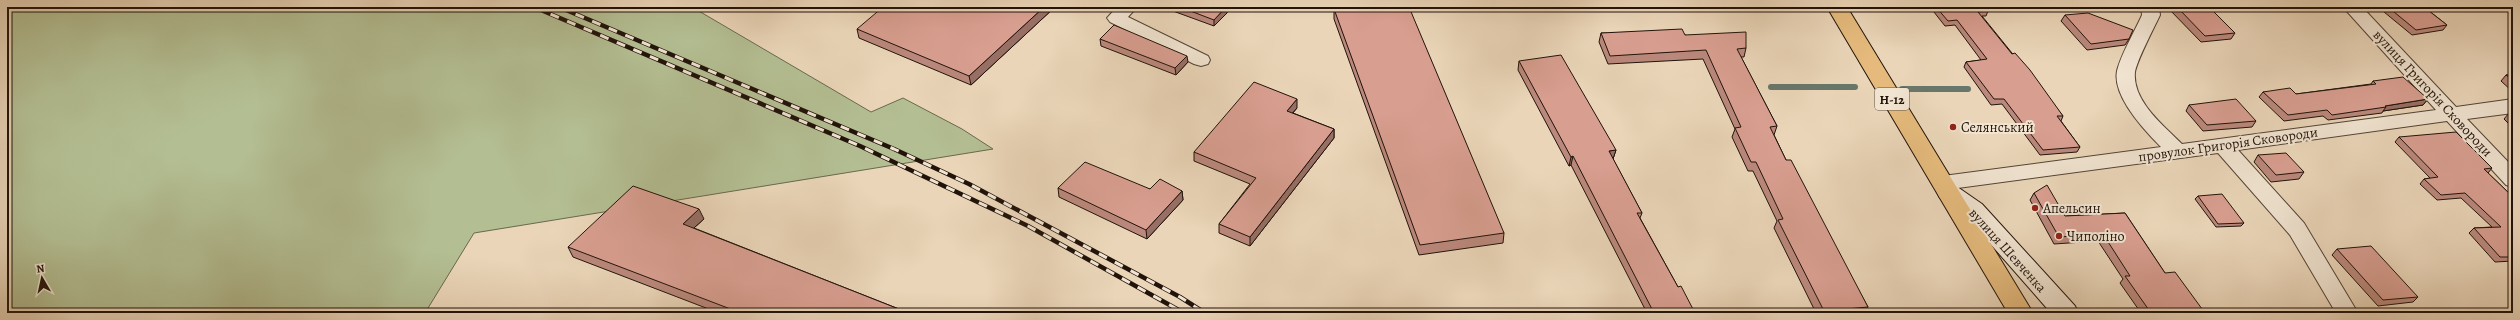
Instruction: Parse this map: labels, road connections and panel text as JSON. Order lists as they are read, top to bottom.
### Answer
{
  "streets": {
    "main road": ["Н-12", "вулиця Шевченка"],
    "street": ["вулиця Григорія Сковороди", "провулок Григорія Сковороди"]
  },
  "crossings": [
    ["вулиця Григорія Сковороди", "провулок Григорія Сковороди"],
    ["провулок Григорія Сковороди", "вулиця Шевченка"]
  ],
  "places": ["Селянський", "Апельсин", "Чиполіно"],
  "north": "top"
}
